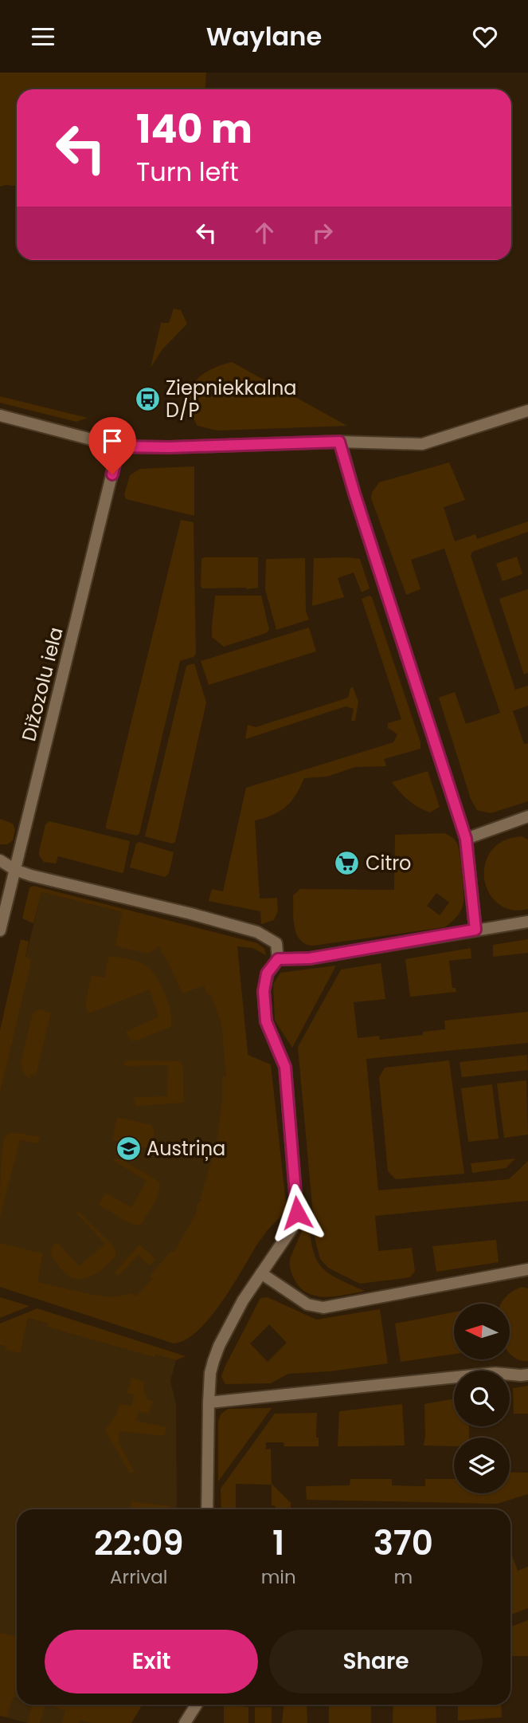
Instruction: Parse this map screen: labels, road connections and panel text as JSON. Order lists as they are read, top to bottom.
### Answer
{
  "streets": {
    "street": ["Dižozolu iela"]
  },
  "places": {
    "bus stop": ["Ziepniekkalna D/P"],
    "supermarket": ["Citro"],
    "school or university": ["Austriņa"]
  },
  "north": "left",
  "page": {
    "header": "Waylane",
    "turn": ["140 m", "Turn left"],
    "eta": [
      "22:09",
      "Arrival",
      "1",
      "min",
      "370",
      "m"
    ],
    "buttons": ["Exit", "Share"]
  }
}
